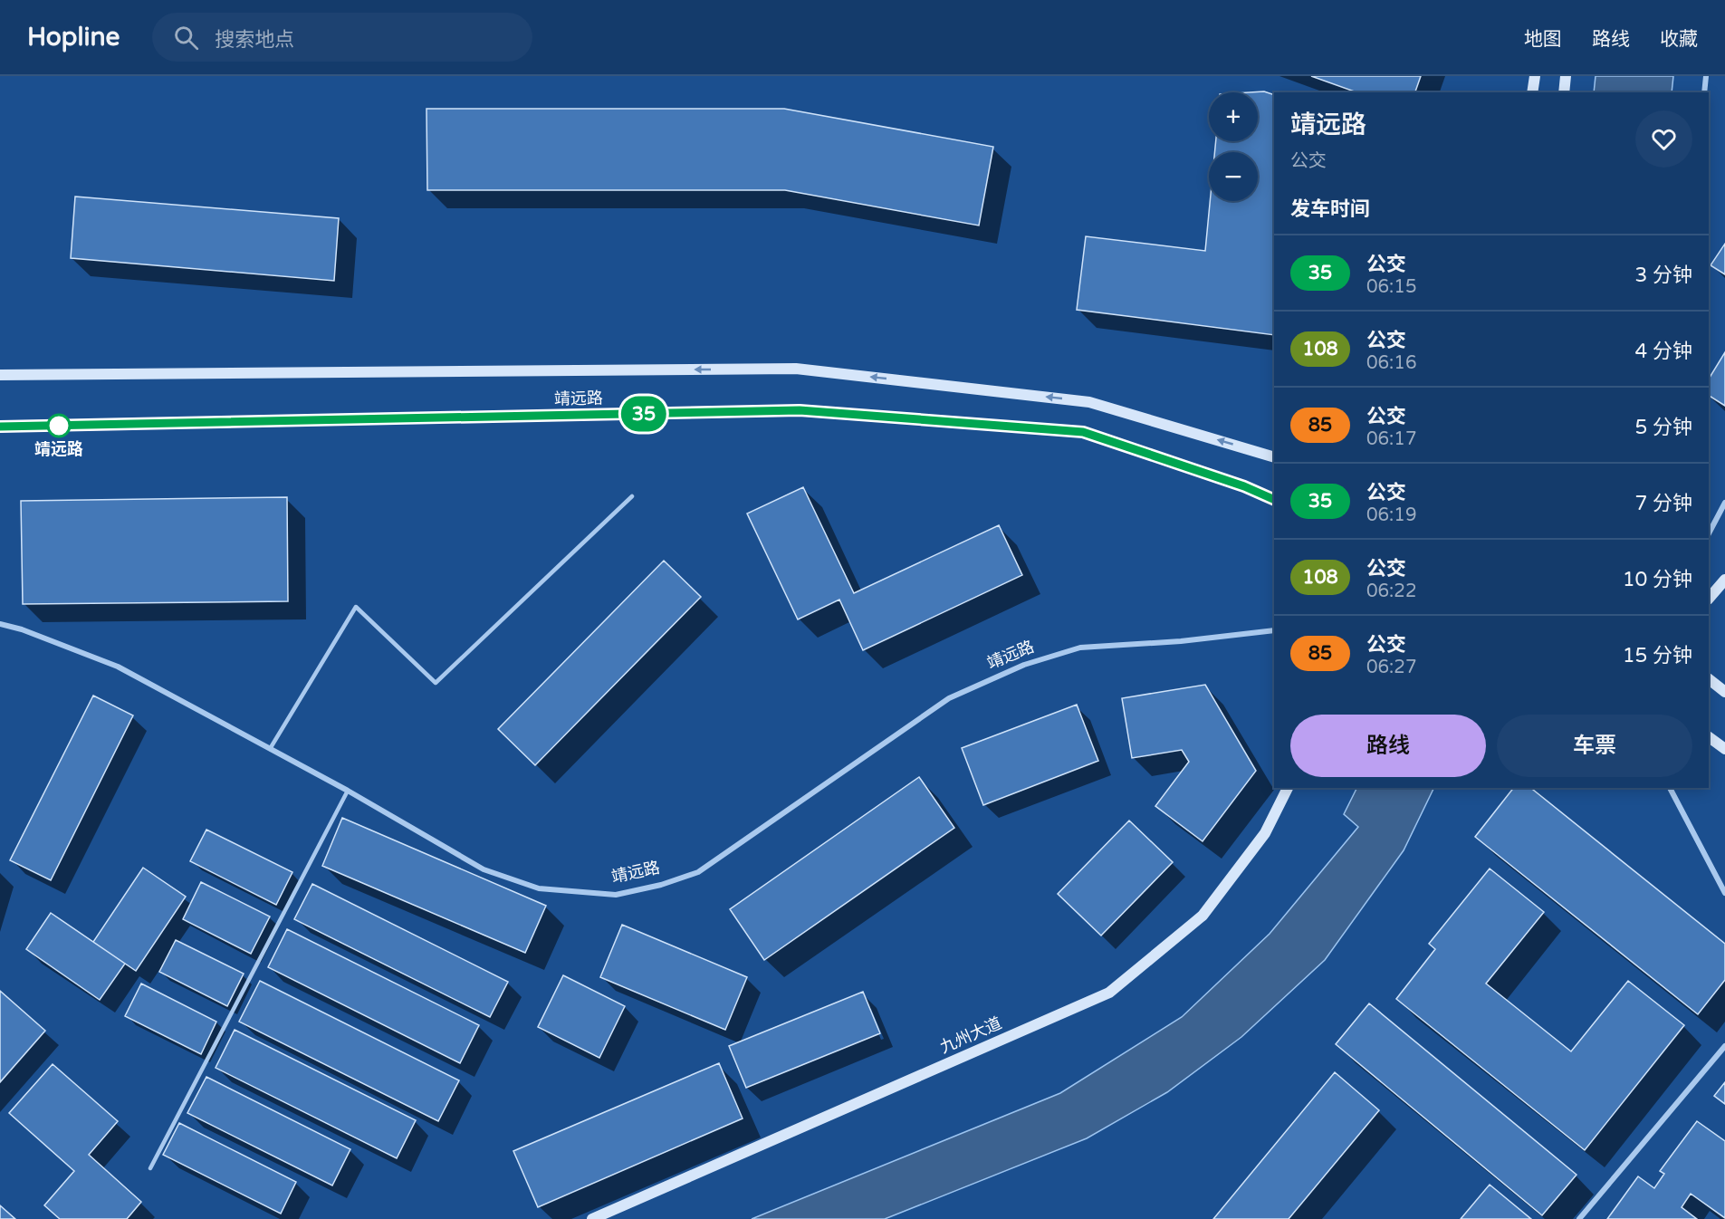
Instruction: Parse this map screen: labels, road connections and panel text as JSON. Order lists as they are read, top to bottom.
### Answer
{
  "streets": {
    "main road": ["靖远路", "九州大道"]
  },
  "places": ["靖远路"],
  "lines": ["bus line 35"],
  "page": {
    "header": "Hopline",
    "search": "搜索地点",
    "nav": ["地图", "路线", "收藏"],
    "on_map": "35",
    "map_buttons": ["+", "−"],
    "heading": [
      ["靖远路", "公交"],
      "发车时间"
    ],
    "list": [
      {
        "mark": "35",
        "name": "公交",
        "note": "06:15",
        "value": "3 分钟"
      },
      {
        "mark": "108",
        "name": "公交",
        "note": "06:16",
        "value": "4 分钟"
      },
      {
        "mark": "85",
        "name": "公交",
        "note": "06:17",
        "value": "5 分钟"
      },
      {
        "mark": "35",
        "name": "公交",
        "note": "06:19",
        "value": "7 分钟"
      },
      {
        "mark": "108",
        "name": "公交",
        "note": "06:22",
        "value": "10 分钟"
      },
      {
        "mark": "85",
        "name": "公交",
        "note": "06:27",
        "value": "15 分钟"
      }
    ],
    "buttons": ["路线", "车票"]
  }
}
